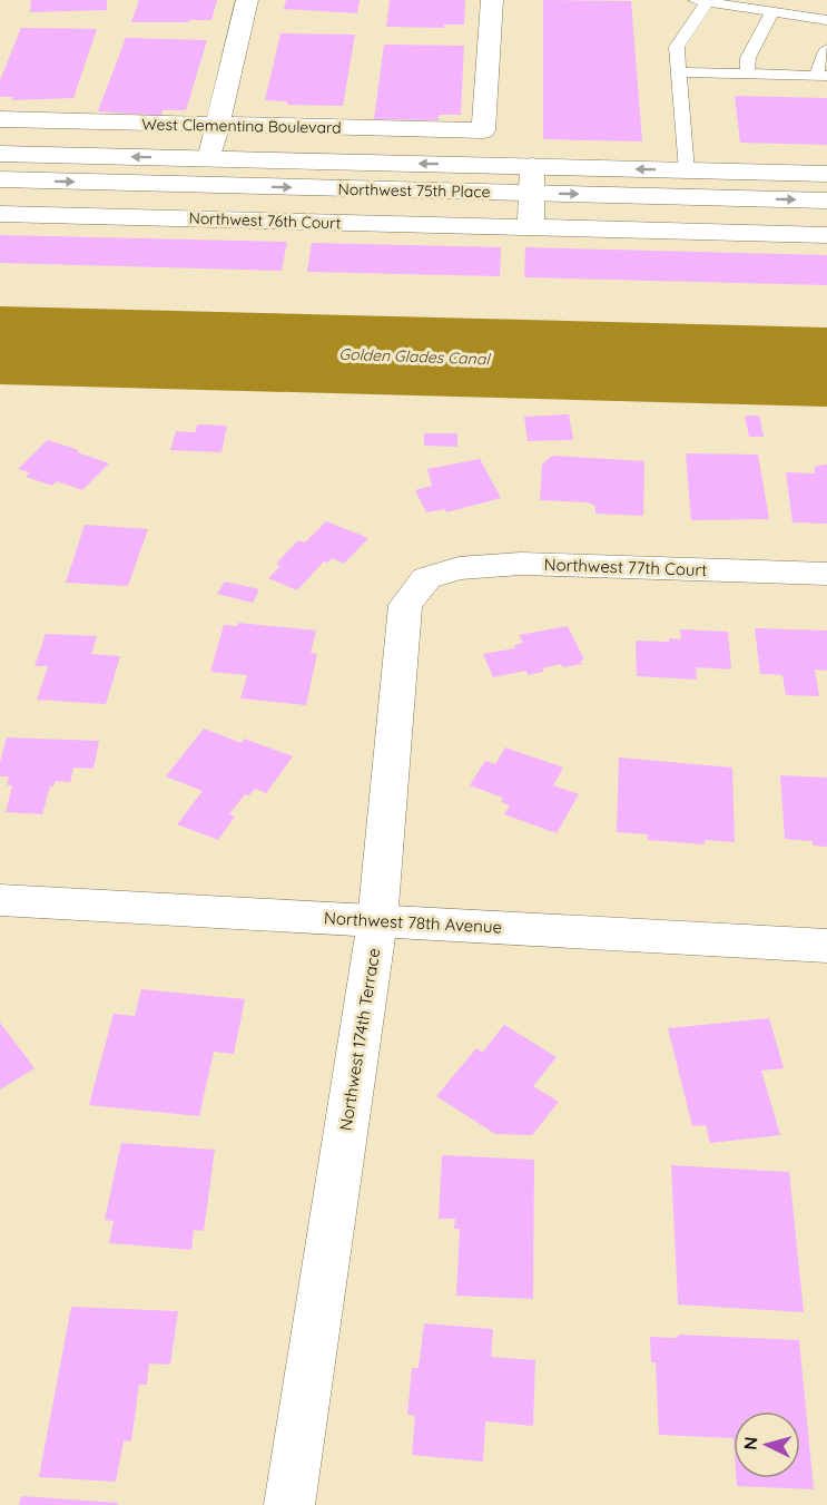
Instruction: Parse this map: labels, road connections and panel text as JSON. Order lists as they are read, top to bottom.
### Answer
{
  "streets": {
    "street": [
      "West Clementina Boulevard",
      "Northwest 75th Place",
      "Northwest 76th Court",
      "Northwest 77th Court",
      "Northwest 78th Avenue",
      "Northwest 174th Terrace"
    ]
  },
  "crossings": [
    ["Northwest 77th Court", "Northwest 174th Terrace"],
    ["Northwest 78th Avenue", "Northwest 174th Terrace"]
  ],
  "water": ["Golden Glades Canal"],
  "north": "left"
}
